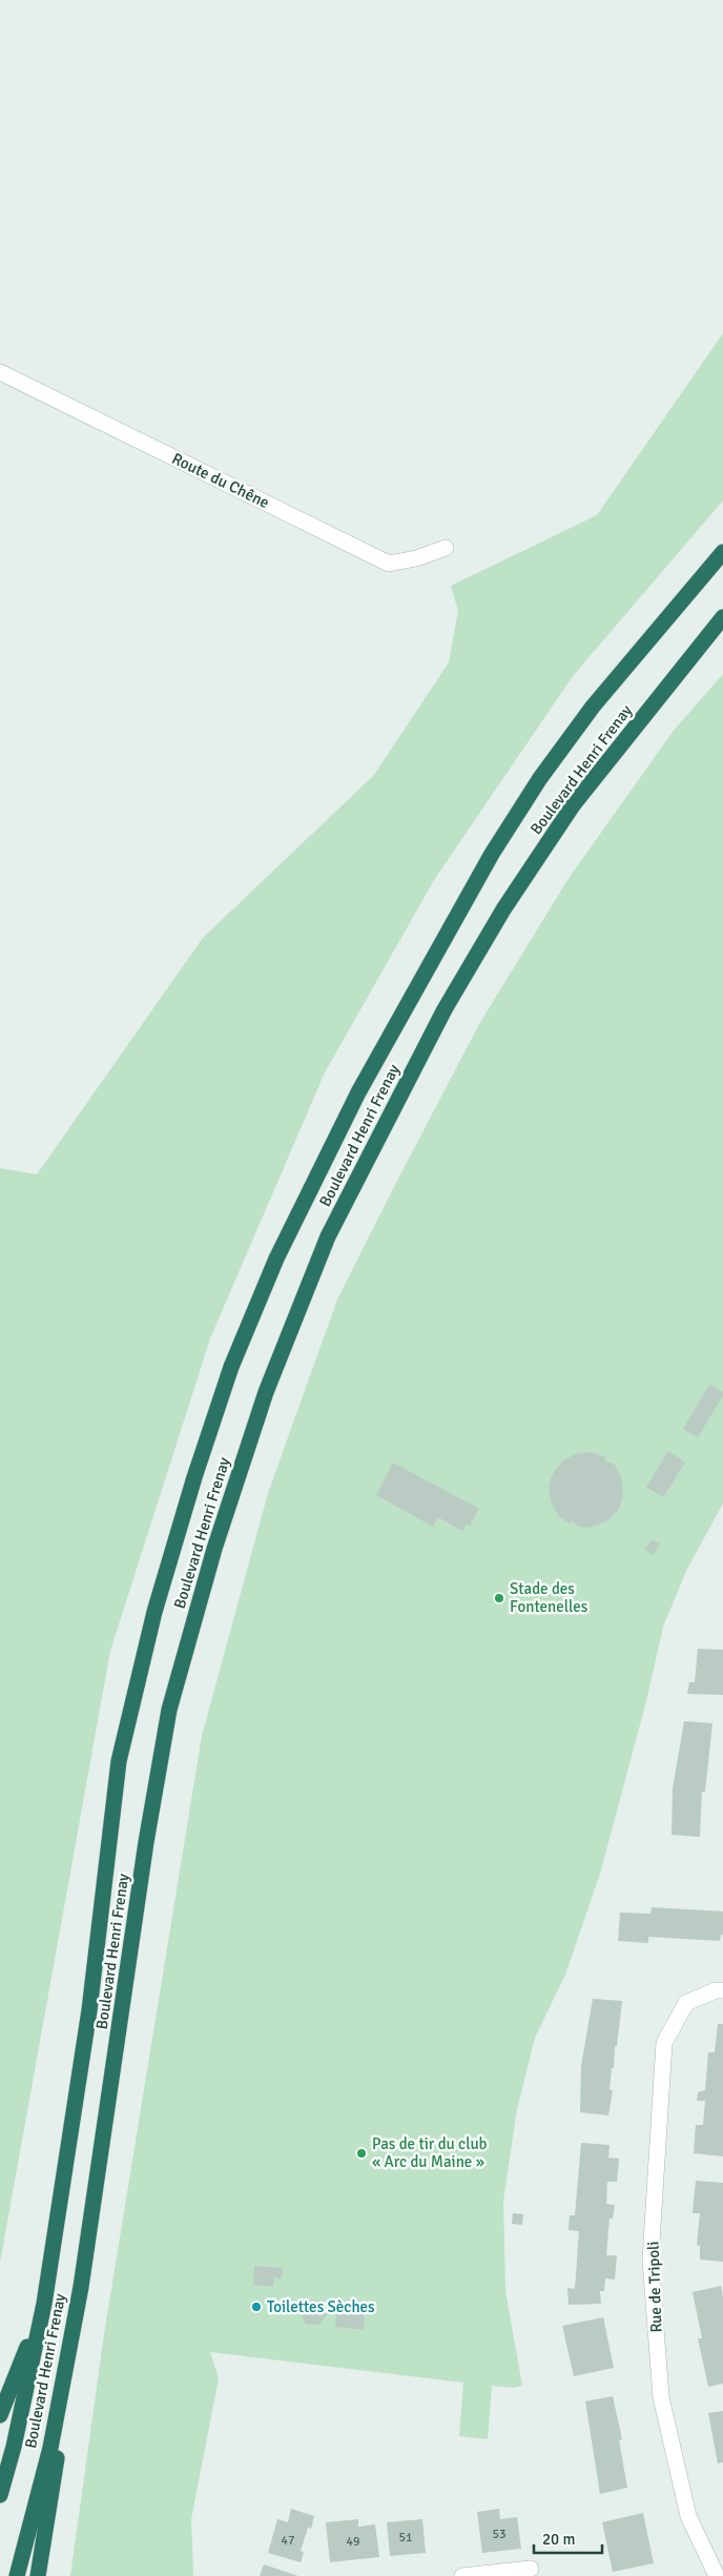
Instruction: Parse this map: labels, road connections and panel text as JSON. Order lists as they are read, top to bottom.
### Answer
{
  "streets": {
    "highway": ["Boulevard Henri Frenay"],
    "street": ["Route du Chêne", "Rue de Tripoli"]
  },
  "places": ["Stade des Fontenelles", "Pas de tir du club « Arc du Maine »", "Toilettes Sèches"],
  "house_numbers": [
    "53",
    "51",
    "47",
    "49"
  ],
  "scale_bar": "20 m"
}
